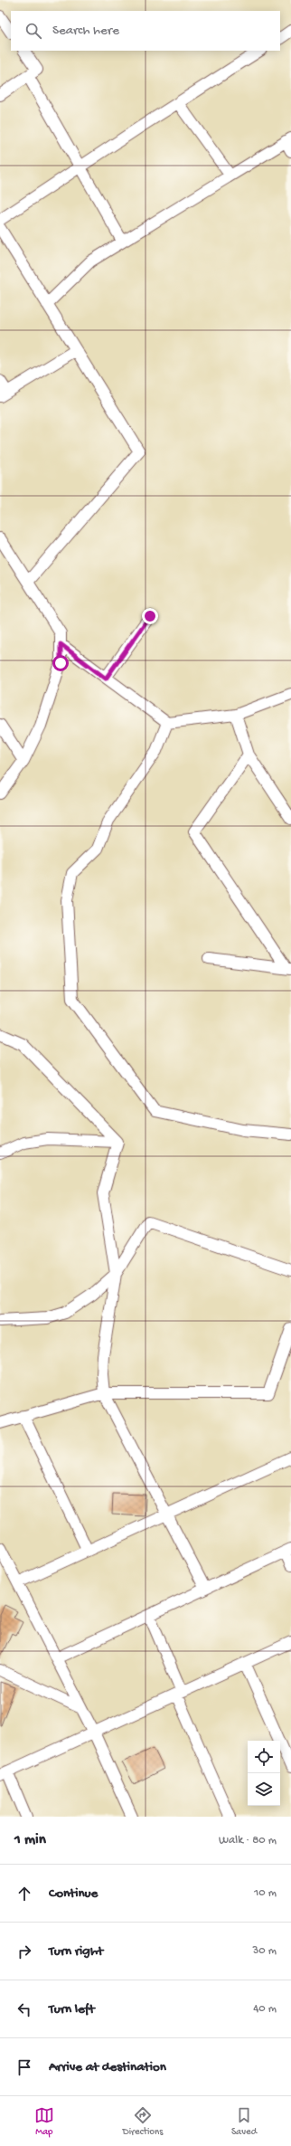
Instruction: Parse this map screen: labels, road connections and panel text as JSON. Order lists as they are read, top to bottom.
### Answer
{
  "page": {
    "search": "Search here",
    "heading": ["1 min", "Walk · 80 m"],
    "list": [
      ["Continue", "10 m"],
      ["Turn right", "30 m"],
      ["Turn left", "40 m"],
      "Arrive at destination"
    ],
    "nav": ["Map", "Directions", "Saved"]
  }
}
